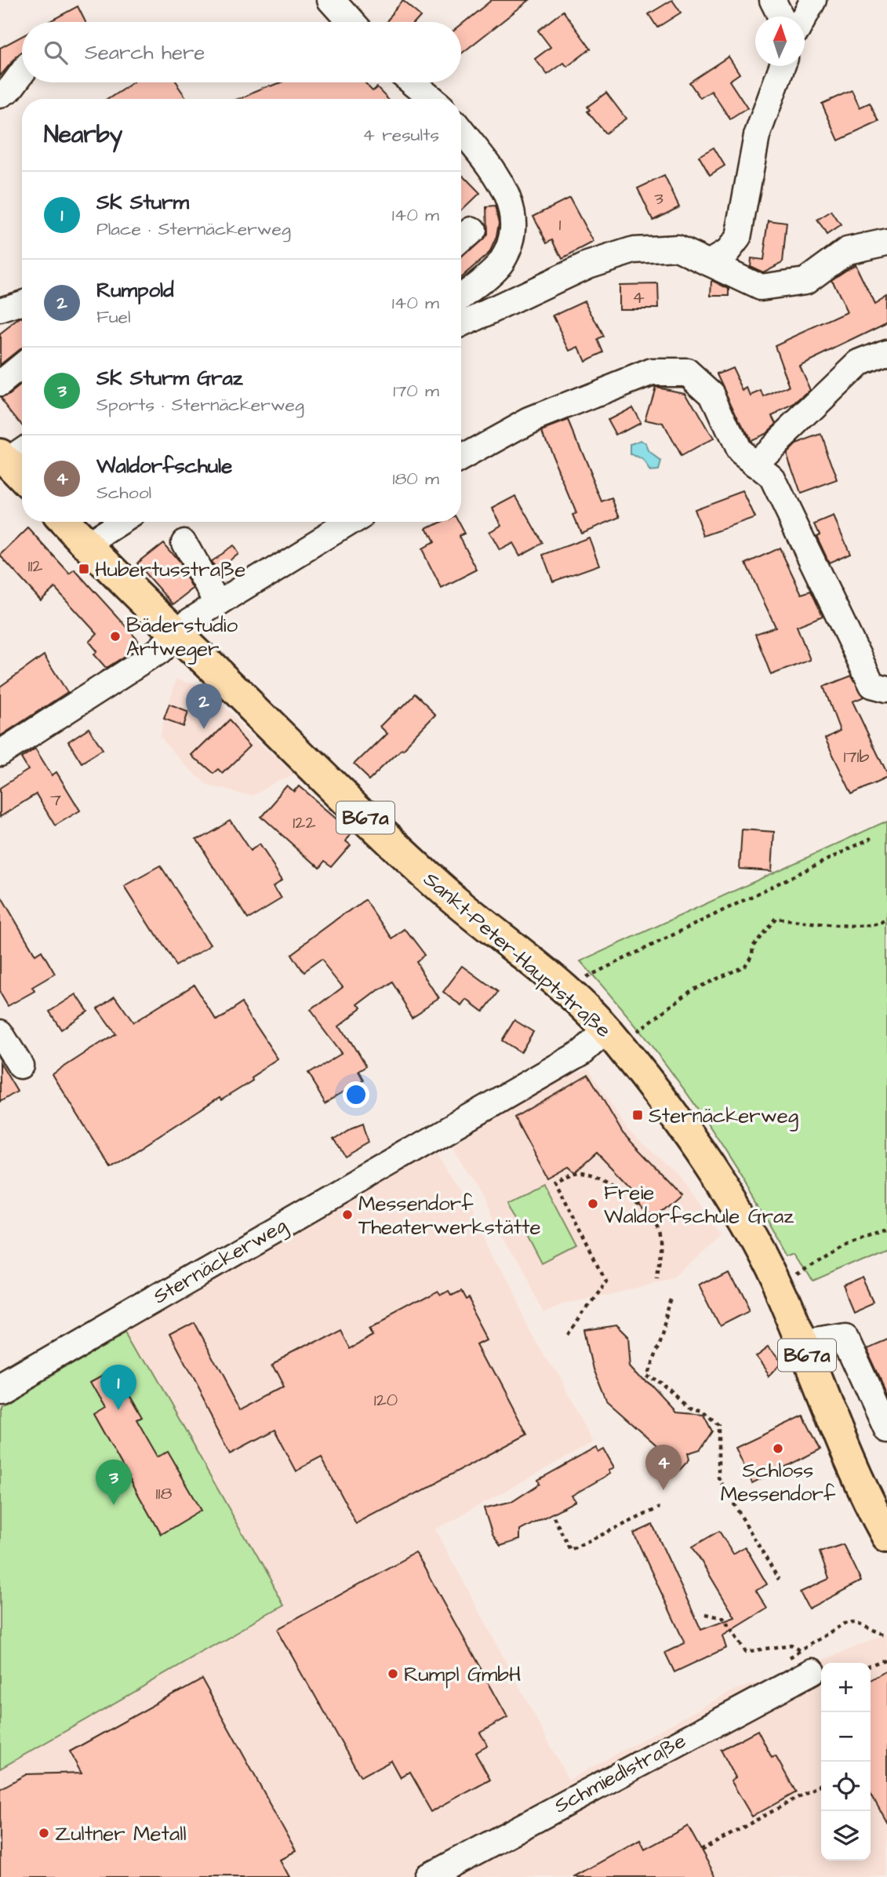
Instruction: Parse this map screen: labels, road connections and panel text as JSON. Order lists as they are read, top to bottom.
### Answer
{
  "streets": {
    "main road": ["B67a", "Sankt-Peter-Hauptstraße"],
    "street": ["Sternäckerweg", "Schmiedlstraße"]
  },
  "crossings": [
    ["Sankt-Peter-Hauptstraße", "Sternäckerweg"]
  ],
  "places": {
    "transit": ["Hubertusstraße", "Sternäckerweg"],
    "other": [
      "Bäderstudio Artweger",
      "Freie Waldorfschule Graz",
      "Messendorf Theaterwerkstätte",
      "Schloss Messendorf",
      "Rumpl GmbH",
      "Zultner Metall"
    ]
  },
  "house_numbers": [
    "3",
    "1",
    "4",
    "112",
    "171b",
    "7",
    "122",
    "120",
    "118"
  ],
  "north": "top",
  "page": {
    "search": "Search here",
    "heading": ["Nearby", "4 results"],
    "list": [
      {
        "mark": "1",
        "name": "SK Sturm",
        "note": "Place · Sternäckerweg",
        "value": "140 m"
      },
      {
        "mark": "2",
        "name": "Rumpold",
        "note": "Fuel",
        "value": "140 m"
      },
      {
        "mark": "3",
        "name": "SK Sturm Graz",
        "note": "Sports · Sternäckerweg",
        "value": "170 m"
      },
      {
        "mark": "4",
        "name": "Waldorfschule",
        "note": "School",
        "value": "180 m"
      }
    ],
    "pins": [
      "2",
      "1",
      "4",
      "3"
    ],
    "map_buttons": ["+", "−"]
  }
}
